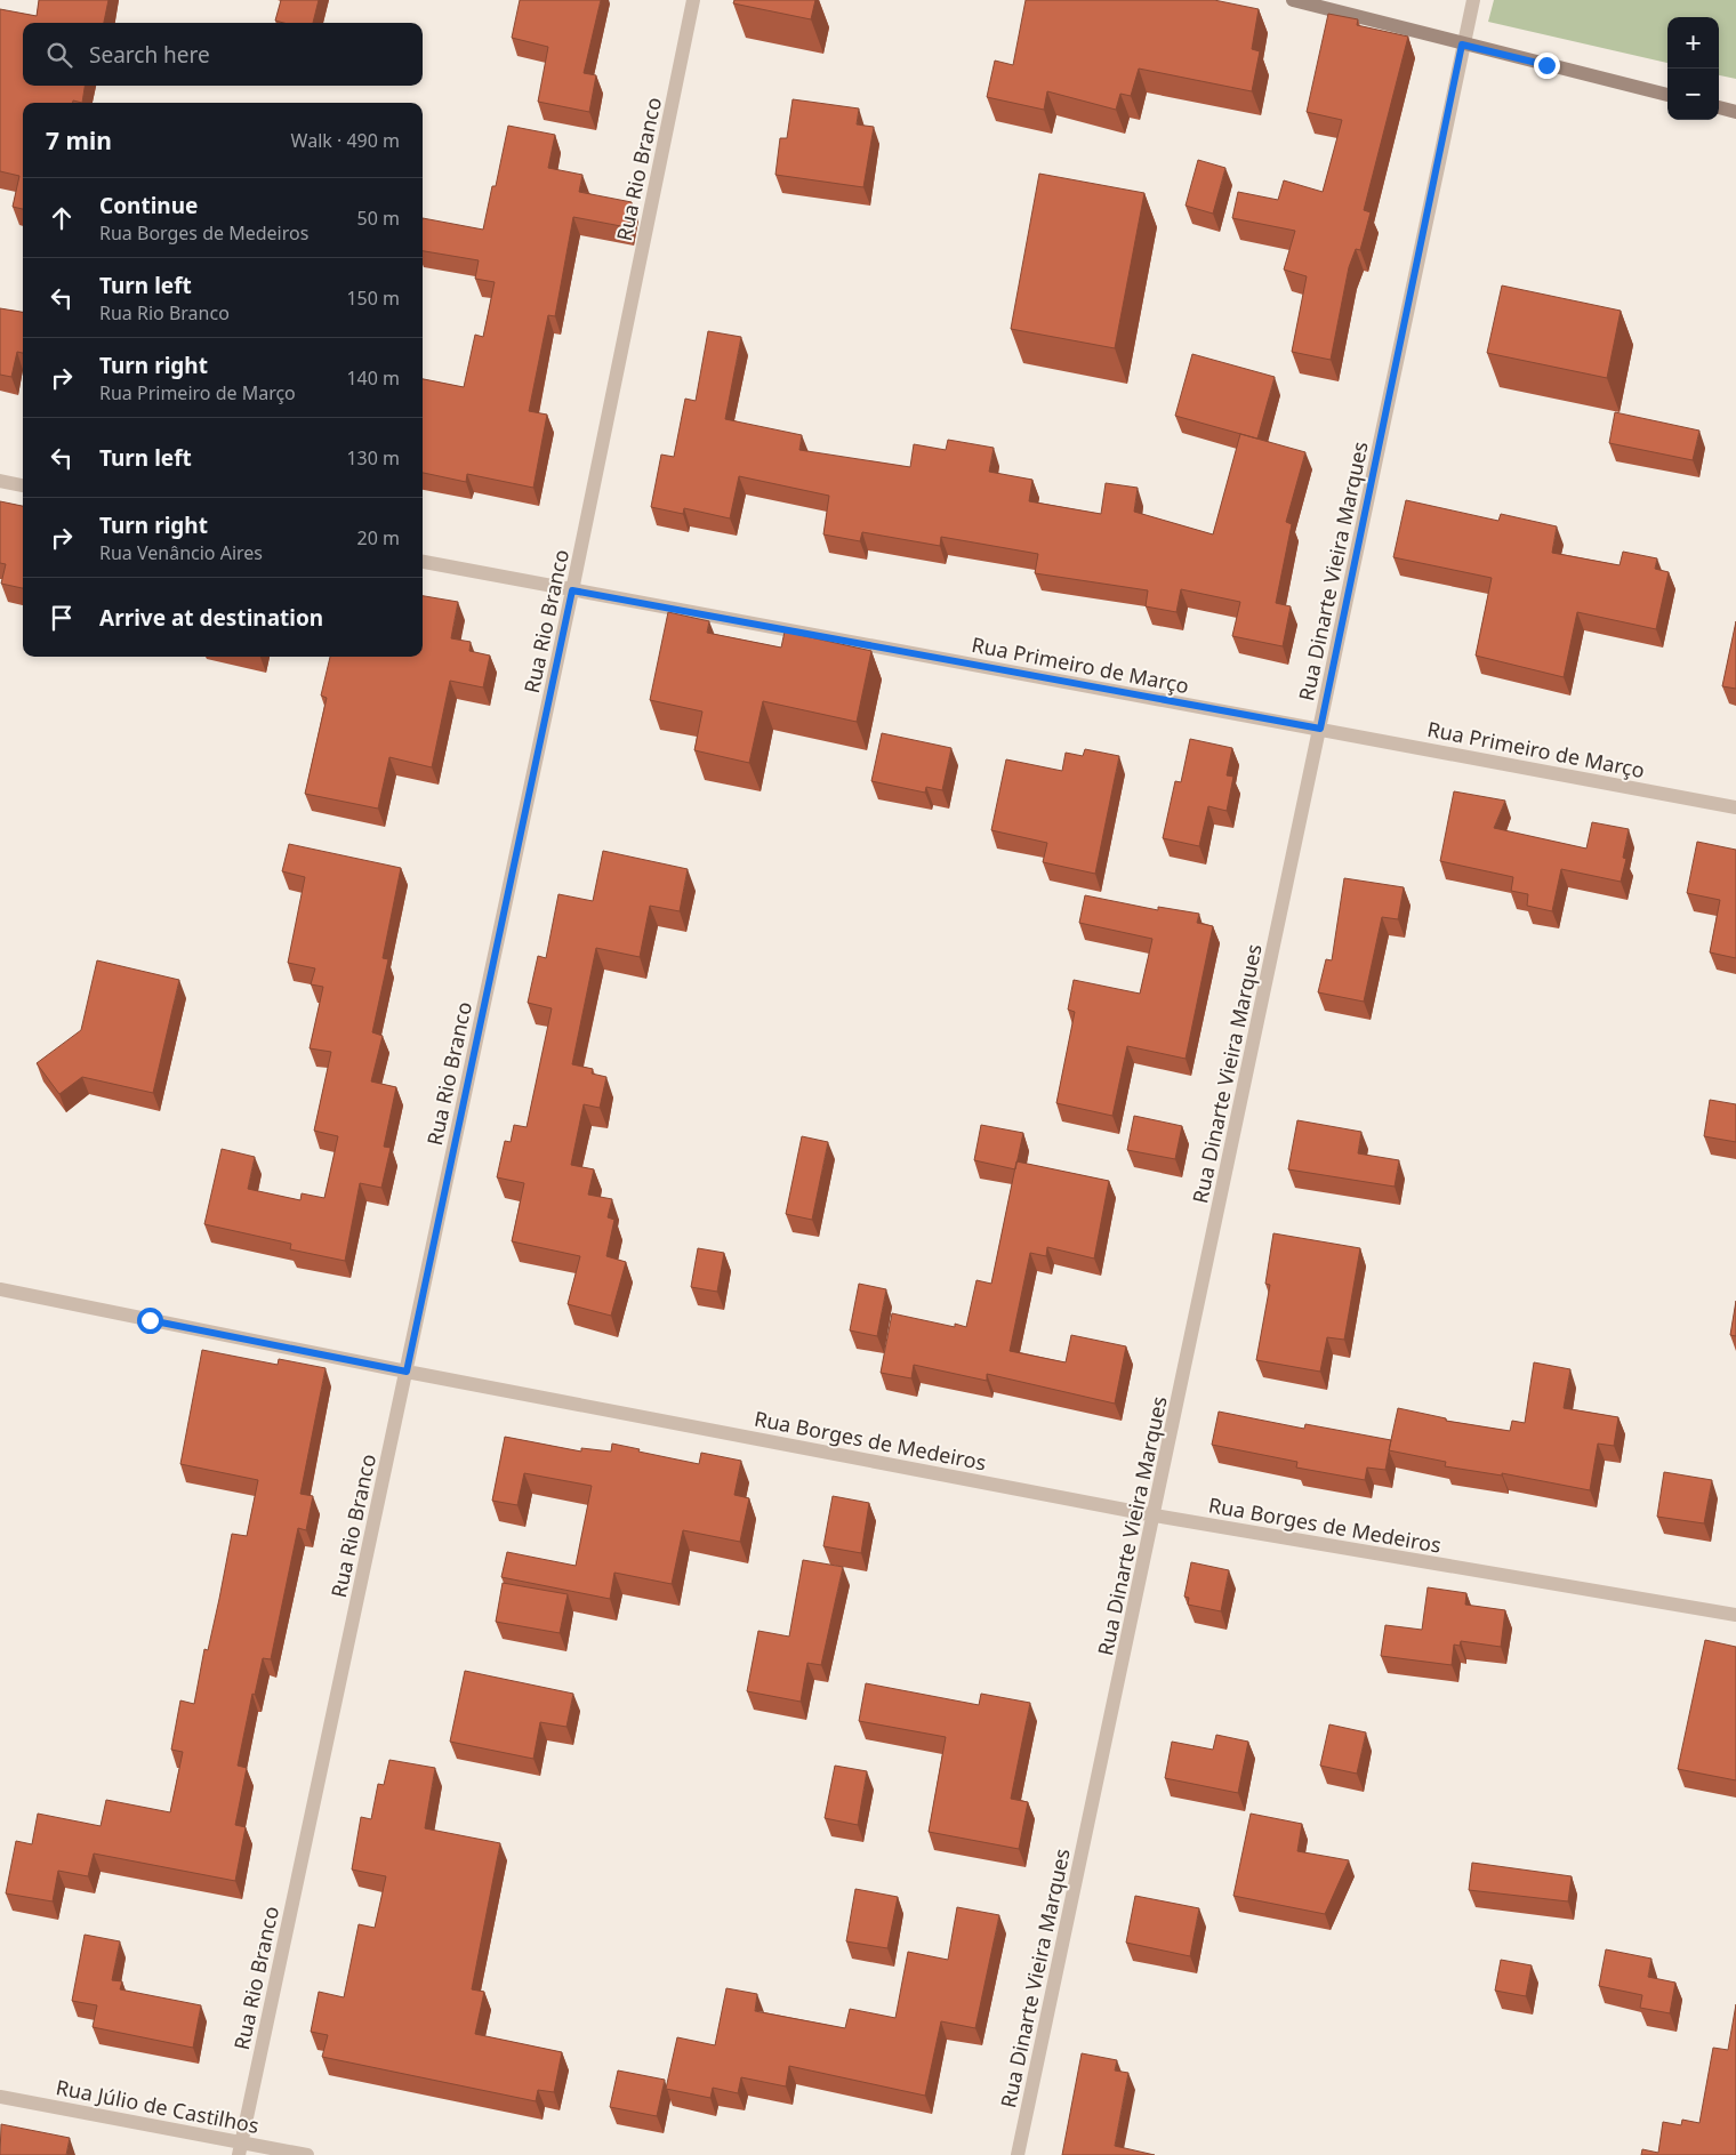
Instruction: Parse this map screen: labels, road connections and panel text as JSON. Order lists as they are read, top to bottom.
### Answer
{
  "streets": {
    "street": [
      "Rua Rio Branco",
      "Rua Dinarte Vieira Marques",
      "Rua Primeiro de Março",
      "Rua Borges de Medeiros",
      "Rua Júlio de Castilhos"
    ]
  },
  "crossings": [
    ["Rua Rio Branco", "Rua Primeiro de Março"],
    ["Rua Rio Branco", "Rua Borges de Medeiros"],
    ["Rua Rio Branco", "Rua Júlio de Castilhos"],
    ["Rua Dinarte Vieira Marques", "Rua Primeiro de Março"],
    ["Rua Dinarte Vieira Marques", "Rua Borges de Medeiros"]
  ],
  "page": {
    "map_buttons": ["+", "−"],
    "search": "Search here",
    "heading": ["7 min", "Walk · 490 m"],
    "list": [
      ["Continue", "Rua Borges de Medeiros", "50 m"],
      ["Turn left", "Rua Rio Branco", "150 m"],
      ["Turn right", "Rua Primeiro de Março", "140 m"],
      ["Turn left", "130 m"],
      ["Turn right", "Rua Venâncio Aires", "20 m"],
      "Arrive at destination"
    ]
  }
}
